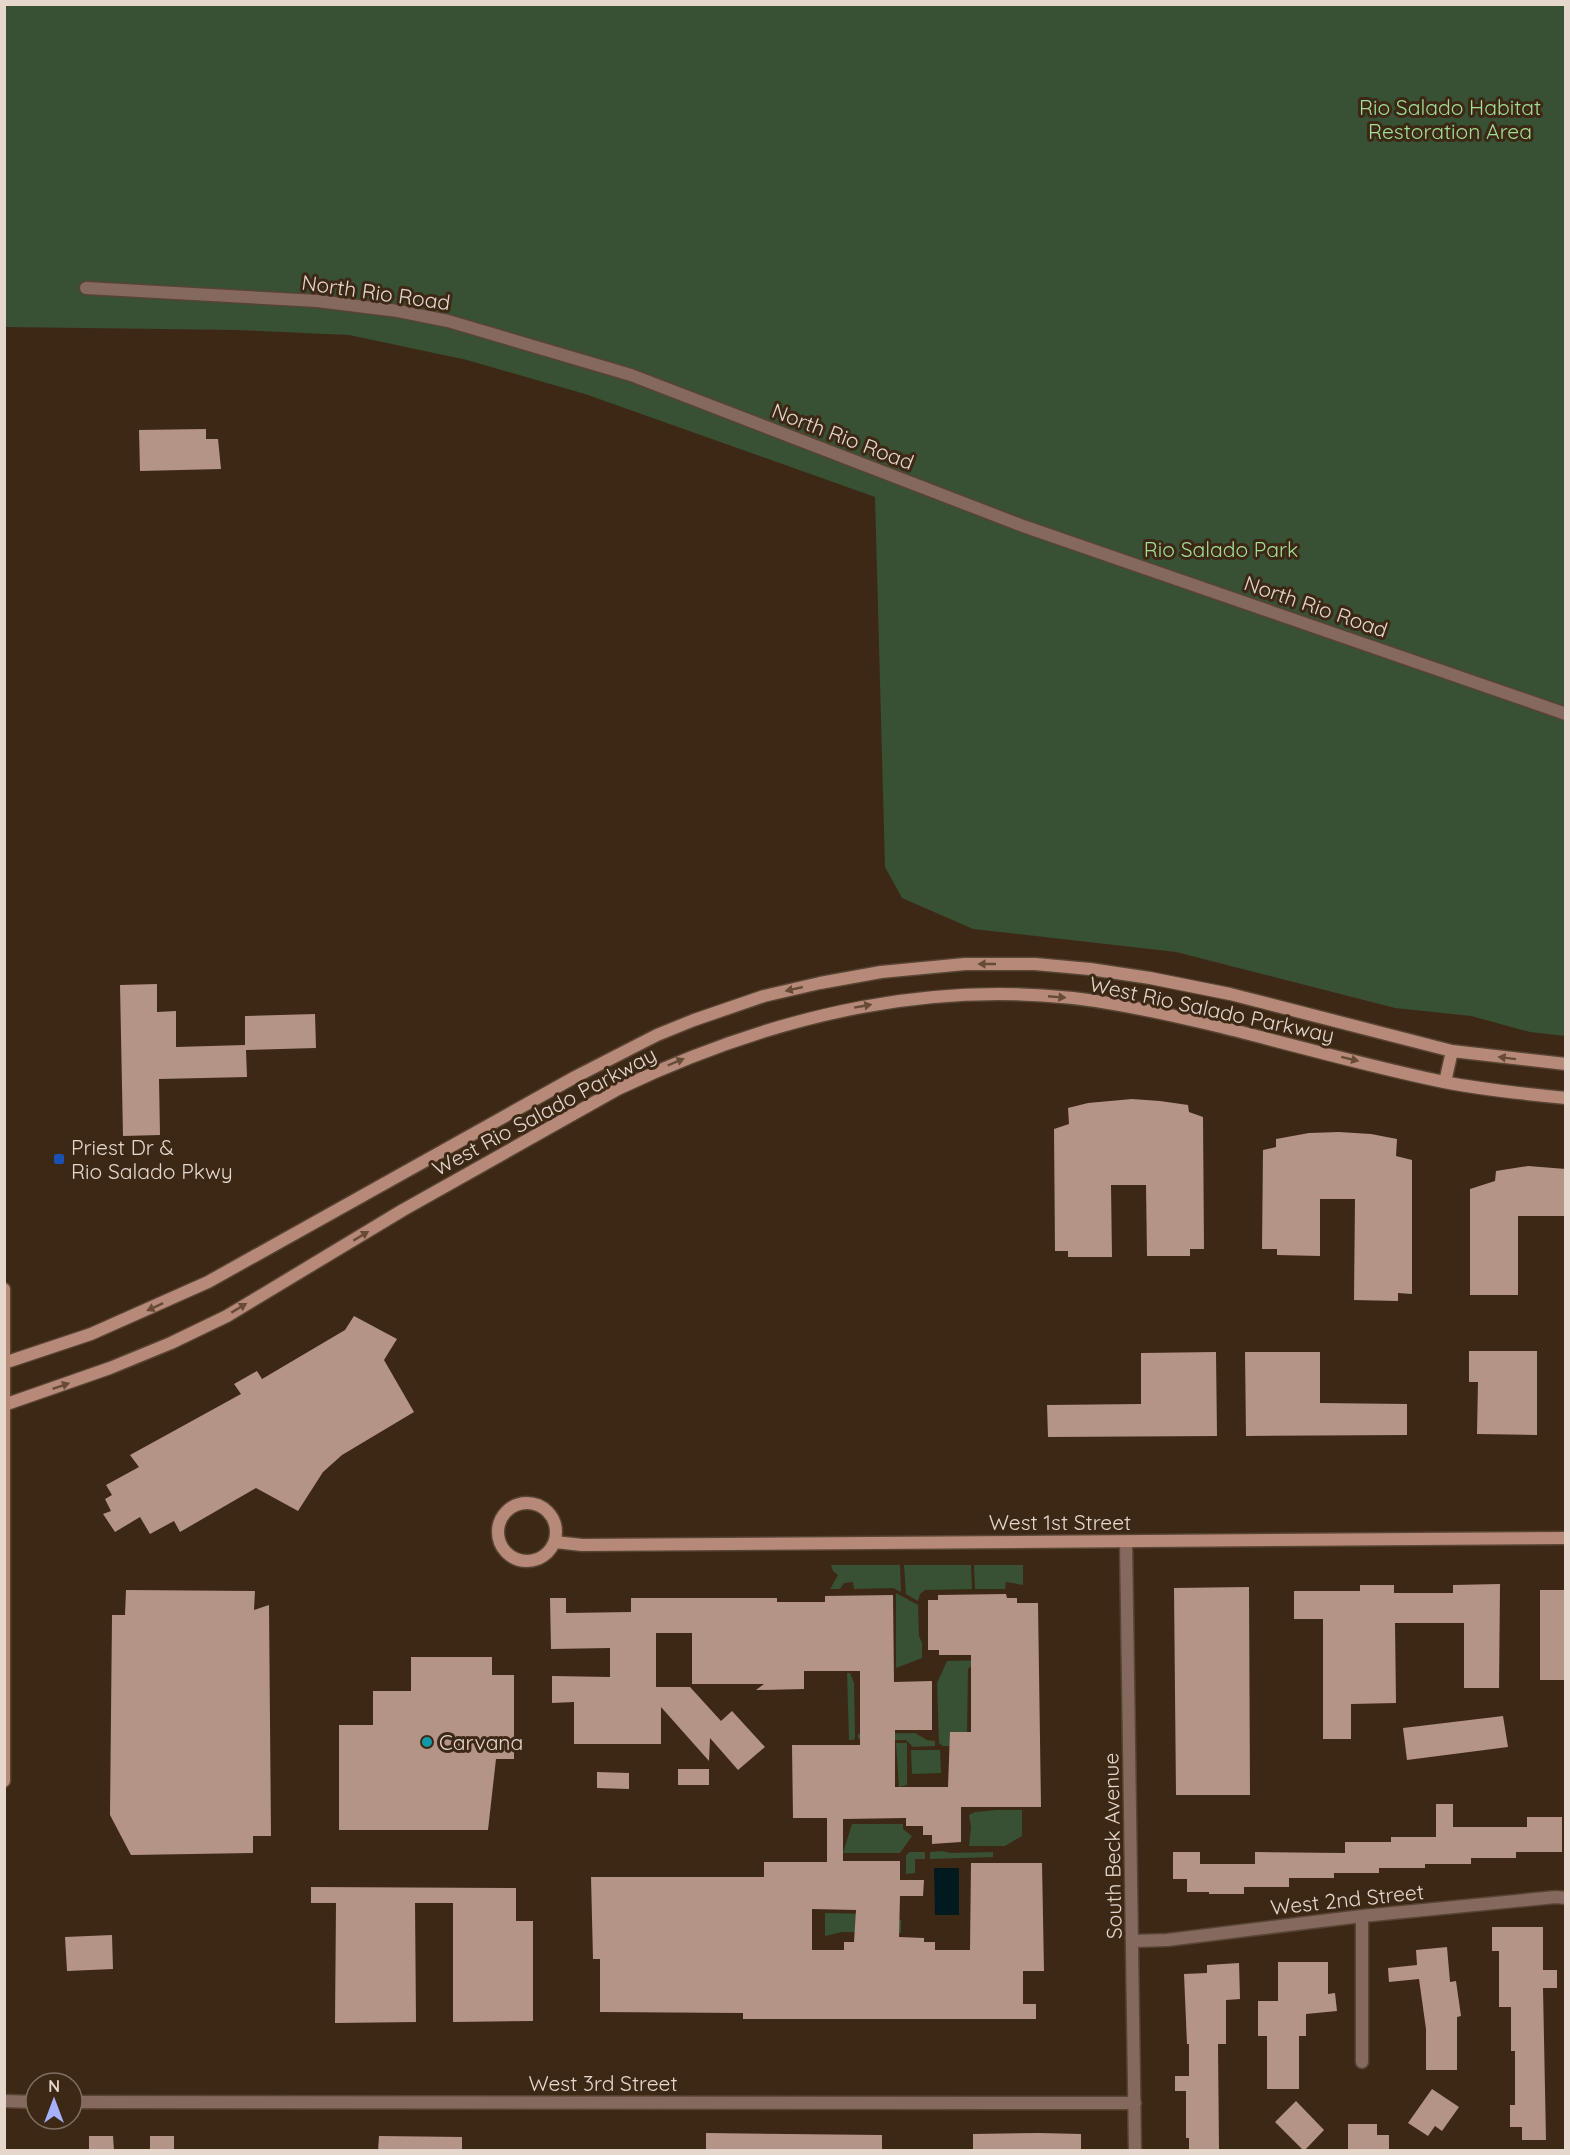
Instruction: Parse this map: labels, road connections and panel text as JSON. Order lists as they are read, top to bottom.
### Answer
{
  "streets": {
    "main road": ["West Rio Salado Parkway", "West 1st Street"],
    "street": [
      "North Rio Road",
      "South Beck Avenue",
      "West 2nd Street",
      "West 3rd Street"
    ]
  },
  "crossings": [
    ["West 1st Street", "South Beck Avenue"],
    ["South Beck Avenue", "West 2nd Street"],
    ["South Beck Avenue", "West 3rd Street"]
  ],
  "parks": ["Rio Salado Habitat Restoration Area", "Rio Salado Park"],
  "places": {
    "transit": ["Priest Dr & Rio Salado Pkwy"],
    "other": ["Carvana"]
  },
  "north": "top"
}
